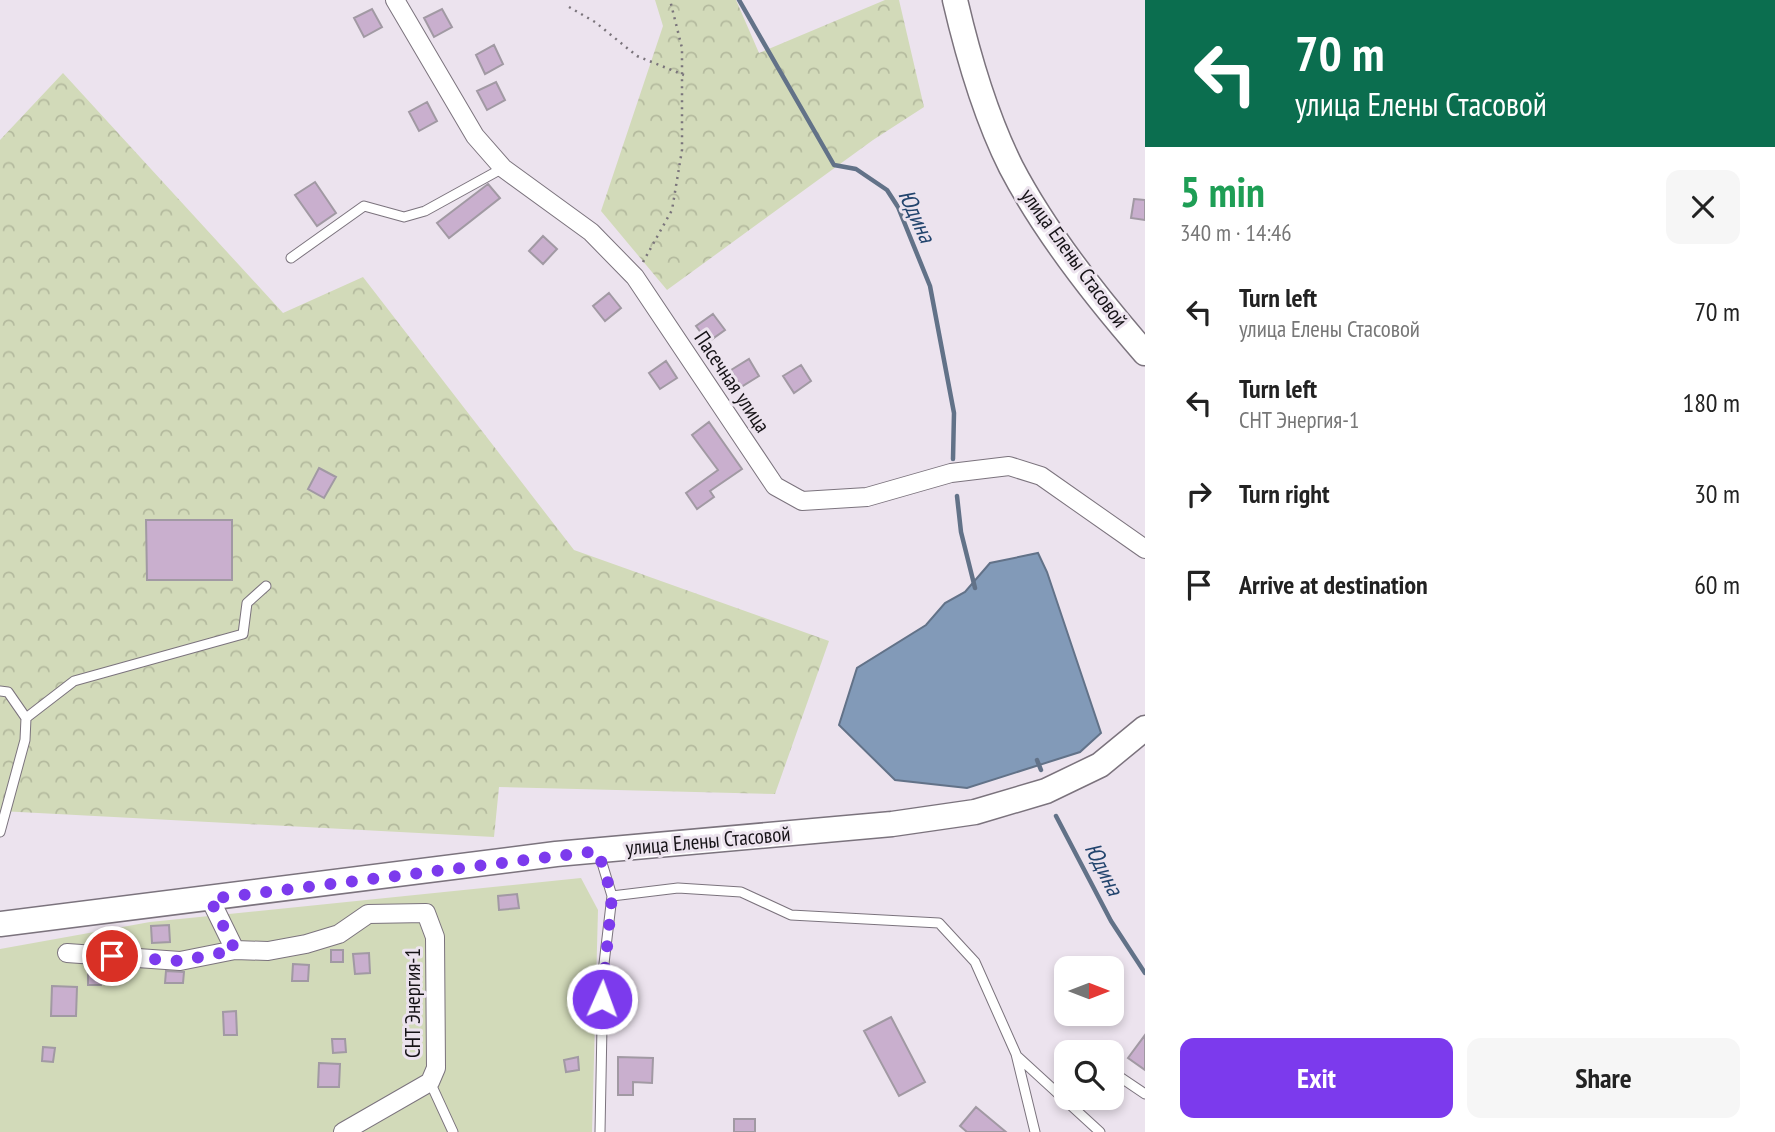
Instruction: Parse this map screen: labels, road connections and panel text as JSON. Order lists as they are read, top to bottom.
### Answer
{
  "streets": {
    "main road": ["улица Елены Стасовой"],
    "street": ["Пасечная улица", "СНТ Энергия-1"]
  },
  "water": ["Юдина"],
  "north": "right",
  "page": {
    "turn": ["70 m", "улица Елены Стасовой"],
    "heading": ["5 min", "340 m · 14:46"],
    "list": [
      {
        "name": "Turn left",
        "note": "улица Елены Стасовой",
        "value": "70 m"
      },
      {
        "name": "Turn left",
        "note": "СНТ Энергия-1",
        "value": "180 m"
      },
      {
        "name": "Turn right",
        "value": "30 m"
      },
      {
        "name": "Arrive at destination",
        "value": "60 m"
      }
    ],
    "buttons": ["Exit", "Share"]
  }
}
